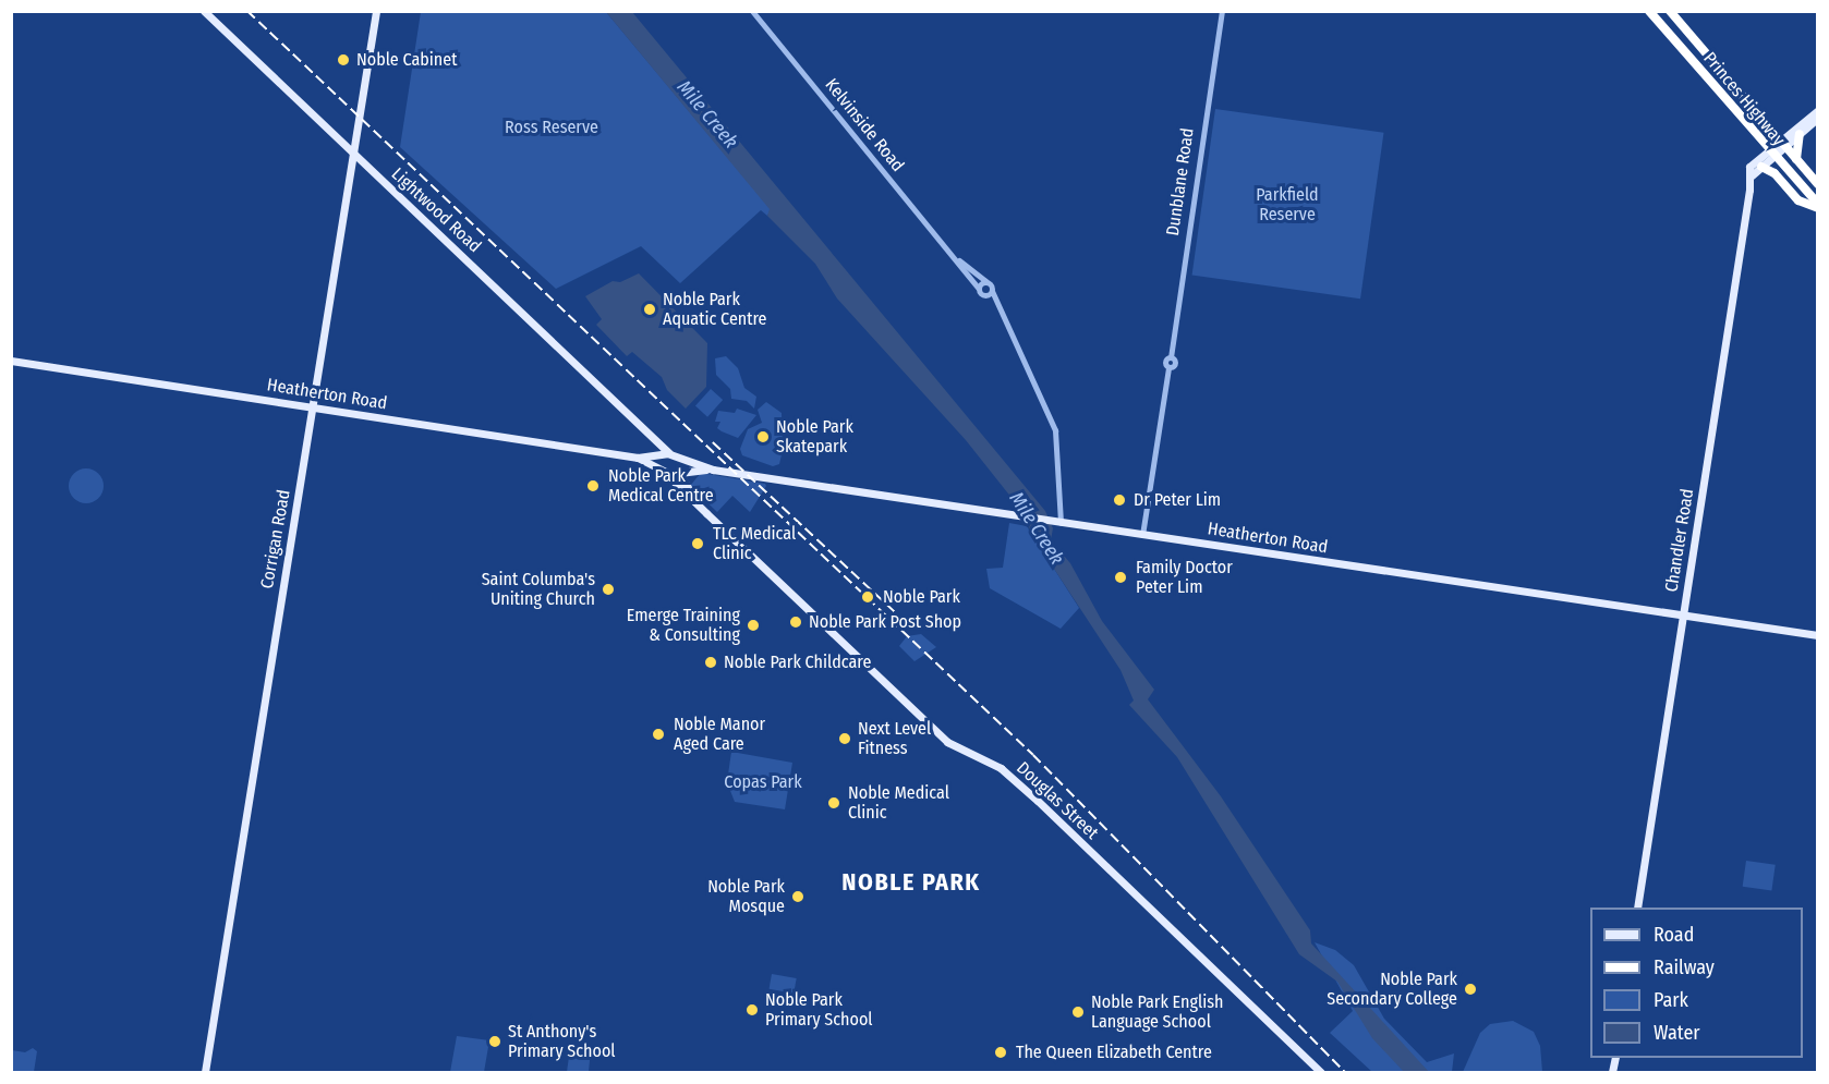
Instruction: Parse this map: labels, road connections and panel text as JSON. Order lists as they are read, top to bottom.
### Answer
{
  "streets": {
    "highway": ["Princes Highway"],
    "main road": [
      "Lightwood Road",
      "Heatherton Road",
      "Corrigan Road",
      "Chandler Road",
      "Douglas Street"
    ],
    "street": ["Kelvinside Road", "Dunblane Road"]
  },
  "crossings": [
    ["Princes Highway", "Chandler Road"],
    ["Dunblane Road", "Heatherton Road"],
    ["Lightwood Road", "Heatherton Road"],
    ["Lightwood Road", "Corrigan Road"],
    ["Lightwood Road", "Douglas Street"],
    ["Heatherton Road", "Corrigan Road"],
    ["Heatherton Road", "Chandler Road"],
    ["Heatherton Road", "Douglas Street"]
  ],
  "districts": ["NOBLE PARK"],
  "water": ["Mile Creek"],
  "parks": ["Ross Reserve", "Parkfield Reserve", "Copas Park"],
  "places": [
    "Noble Cabinet",
    "Noble Park Aquatic Centre",
    "Noble Park Skatepark",
    "Noble Park Medical Centre",
    "Dr Peter Lim",
    "TLC Medical Clinic",
    "Family Doctor Peter Lim",
    "Saint Columba's Uniting Church",
    "Noble Park",
    "Noble Park Post Shop",
    "Emerge Training & Consulting",
    "Noble Park Childcare",
    "Noble Manor Aged Care",
    "Next Level Fitness",
    "Noble Medical Clinic",
    "Noble Park Mosque",
    "Noble Park Secondary College",
    "Noble Park Primary School",
    "Noble Park English Language School",
    "St Anthony's Primary School",
    "The Queen Elizabeth Centre"
  ],
  "legend": [
    "Road",
    "Railway",
    "Park",
    "Water"
  ]
}
